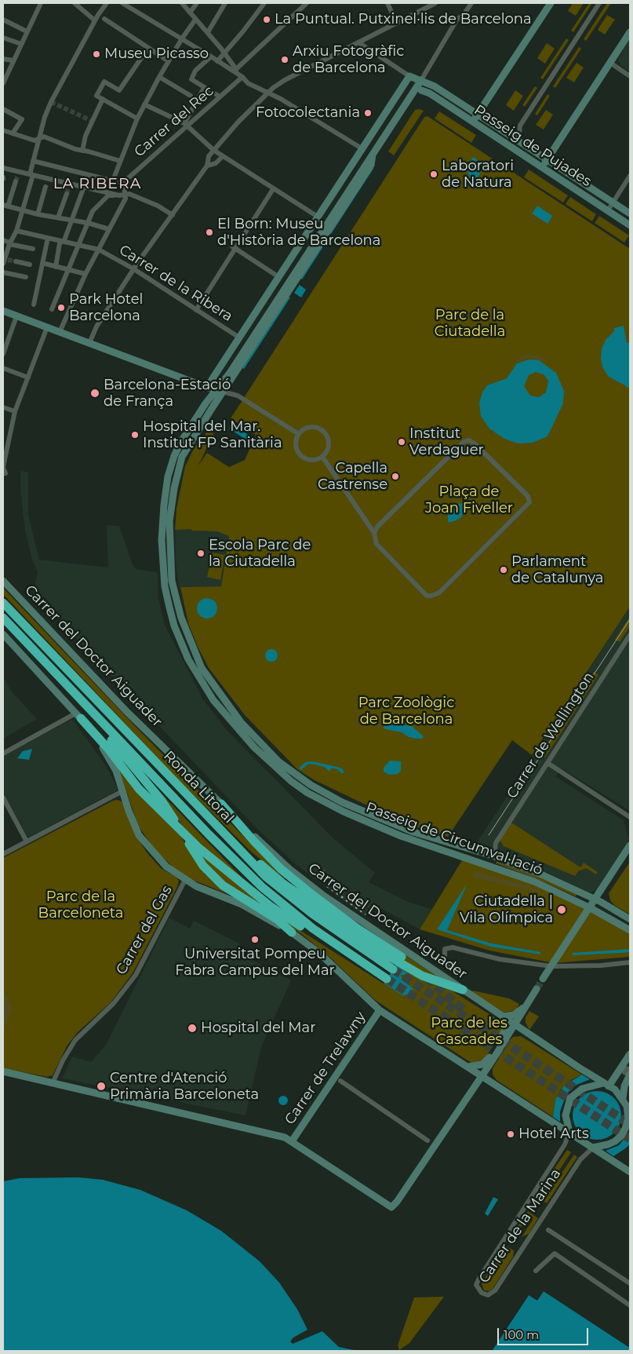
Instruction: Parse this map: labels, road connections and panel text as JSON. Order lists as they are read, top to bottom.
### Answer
{
  "streets": {
    "highway": ["Ronda Litoral"],
    "street": [
      "Carrer del Rec",
      "Passeig de Pujades",
      "Carrer de la Ribera",
      "Carrer del Doctor Aiguader",
      "Carrer de Wellington",
      "Passeig de Circumval·lació",
      "Carrer del Gas",
      "Carrer de Trelawny",
      "Carrer de la Marina"
    ]
  },
  "crossings": [
    ["Carrer del Doctor Aiguader", "Carrer de la Marina"]
  ],
  "districts": ["LA RIBERA"],
  "parks": [
    "Parc de la Ciutadella",
    "Plaça de Joan Fiveller",
    "Parc Zoològic de Barcelona",
    "Parc de la Barceloneta",
    "Parc de les Cascades"
  ],
  "places": [
    "La Puntual. Putxinel·lis de Barcelona",
    "Museu Picasso",
    "Arxiu Fotogràfic de Barcelona",
    "Fotocolectania",
    "Laboratori de Natura",
    "El Born: Museu d'Història de Barcelona",
    "Park Hotel Barcelona",
    "Barcelona-Estació de França",
    "Hospital del Mar. Institut FP Sanitària",
    "Institut Verdaguer",
    "Capella Castrense",
    "Escola Parc de la Ciutadella",
    "Parlament de Catalunya",
    "Ciutadella | Vila Olímpica",
    "Universitat Pompeu Fabra Campus del Mar",
    "Hospital del Mar",
    "Centre d'Atenció Primària Barceloneta",
    "Hotel Arts"
  ],
  "scale_bar": "100 m"
}
